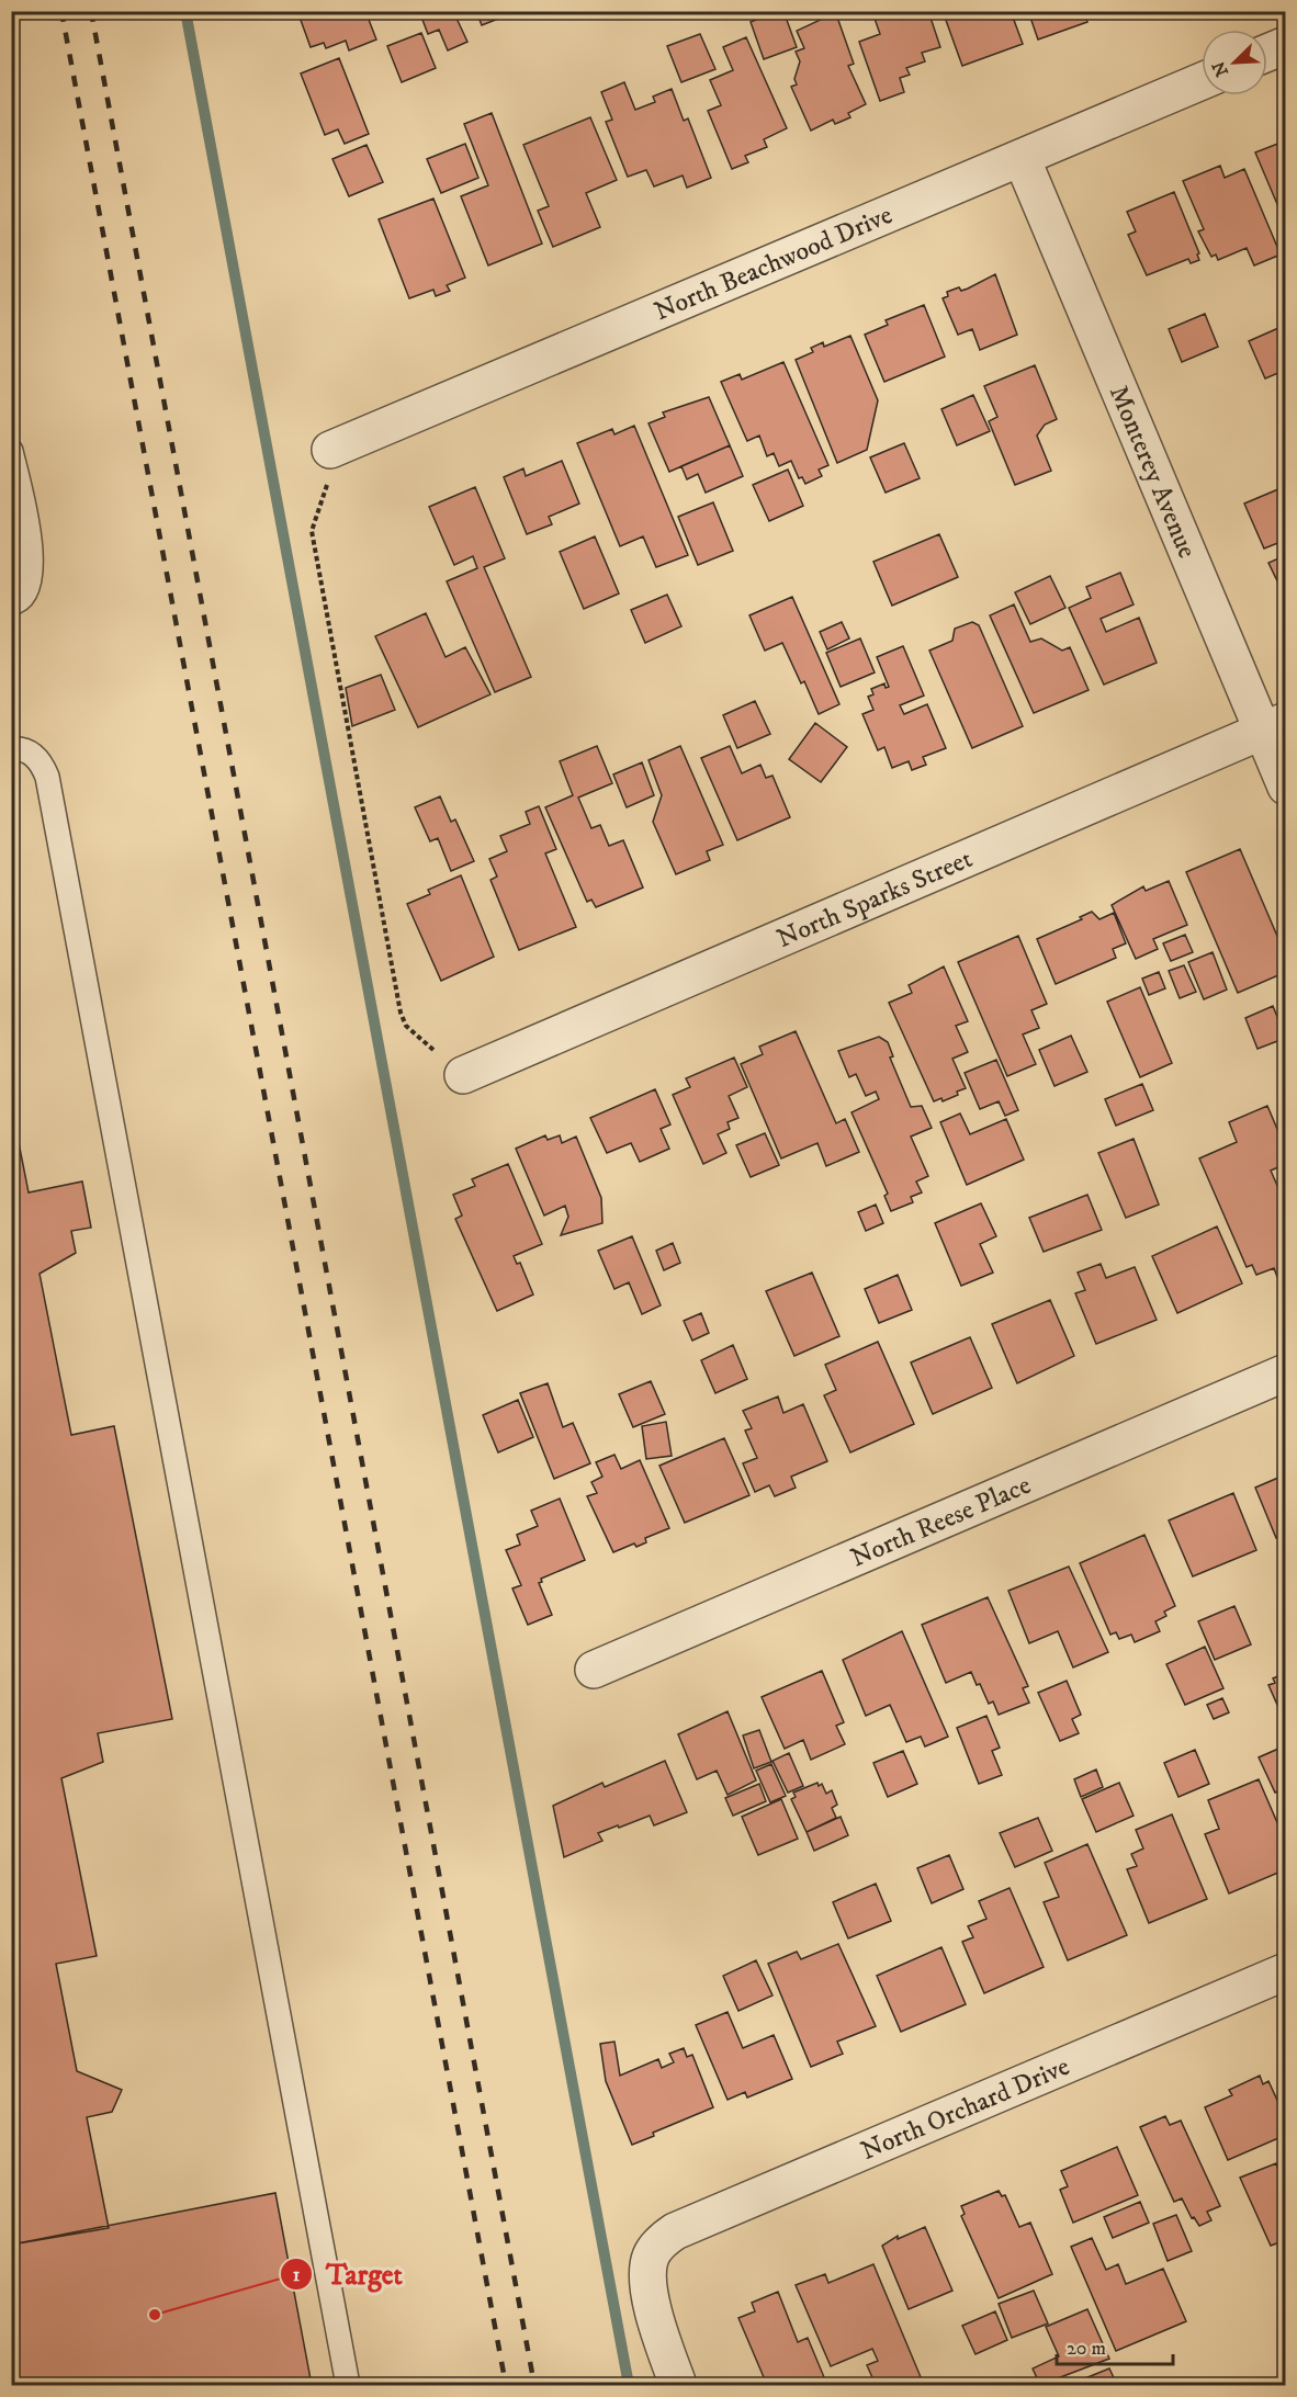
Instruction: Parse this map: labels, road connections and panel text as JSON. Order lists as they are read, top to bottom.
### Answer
{
  "streets": {
    "street": [
      "North Beachwood Drive",
      "Monterey Avenue",
      "North Sparks Street",
      "North Reese Place",
      "North Orchard Drive"
    ]
  },
  "crossings": [
    ["North Beachwood Drive", "Monterey Avenue"],
    ["Monterey Avenue", "North Sparks Street"]
  ],
  "places": ["Target"],
  "scale_bar": "20 m",
  "north": "bottom left"
}
